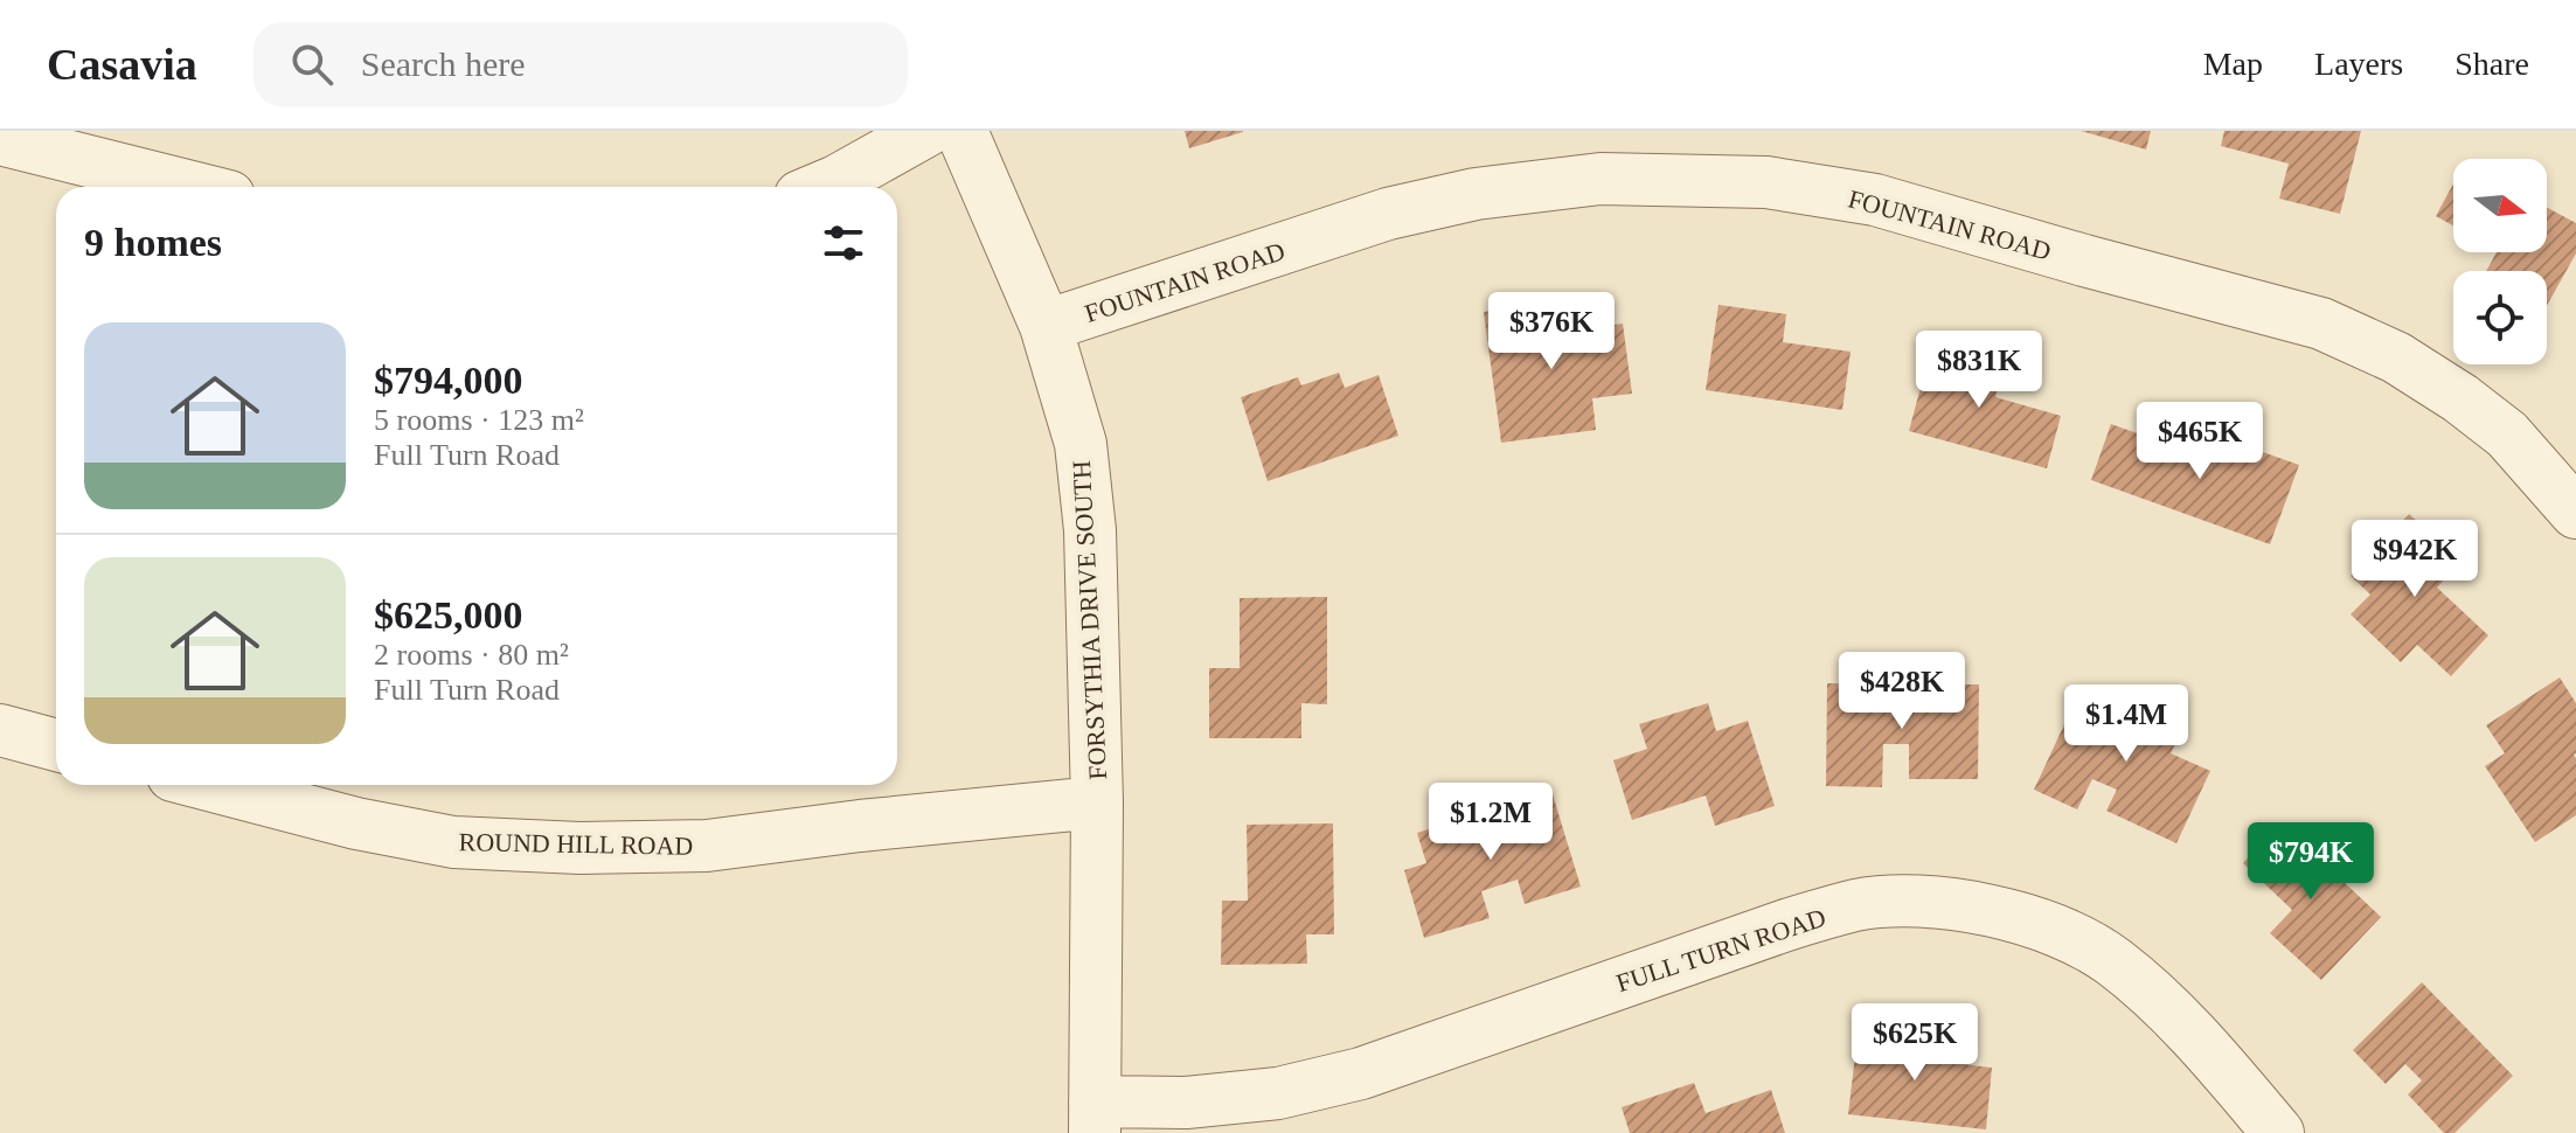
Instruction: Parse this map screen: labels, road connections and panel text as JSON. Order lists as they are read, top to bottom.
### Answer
{
  "streets": {
    "street": [
      "FOUNTAIN ROAD",
      "FORSYTHIA DRIVE SOUTH",
      "ROUND HILL ROAD",
      "FULL TURN ROAD"
    ]
  },
  "crossings": [
    ["FOUNTAIN ROAD", "FORSYTHIA DRIVE SOUTH"],
    ["FORSYTHIA DRIVE SOUTH", "ROUND HILL ROAD"],
    ["FORSYTHIA DRIVE SOUTH", "FULL TURN ROAD"]
  ],
  "north": "right",
  "page": {
    "header": "Casavia",
    "search": "Search here",
    "nav": ["Map", "Layers", "Share"],
    "heading": "9 homes",
    "price": [
      "$376K",
      "$831K",
      "$465K",
      "$942K",
      "$428K",
      "$1.4M",
      "$1.2M",
      "$794K",
      "$625K"
    ],
    "list": [
      {
        "name": "$794,000",
        "note": "5 rooms · 123 m² · Full Turn Road"
      },
      {
        "name": "$625,000",
        "note": "2 rooms · 80 m² · Full Turn Road"
      }
    ]
  }
}
